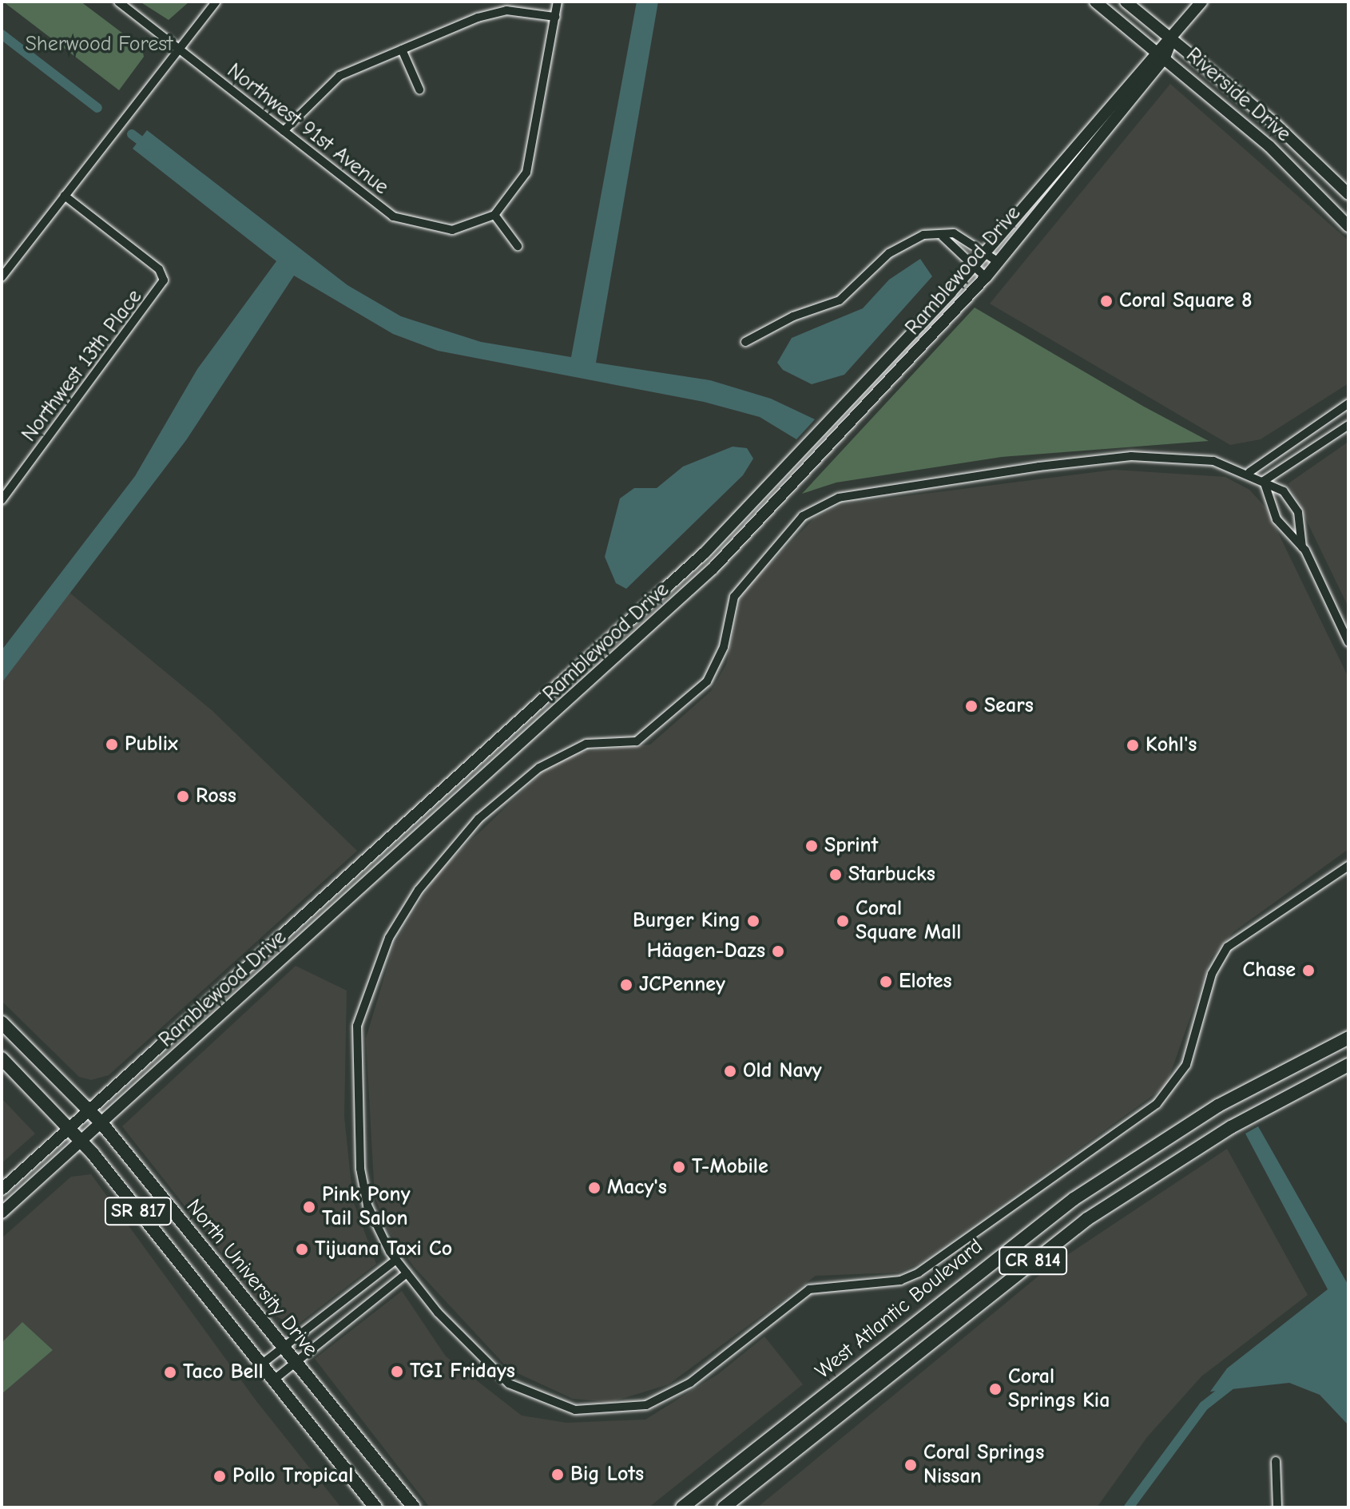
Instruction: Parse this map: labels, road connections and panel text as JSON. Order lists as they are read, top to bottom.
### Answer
{
  "streets": {
    "main road": [
      "SR 817",
      "CR 814",
      "North University Drive",
      "West Atlantic Boulevard"
    ],
    "street": [
      "Riverside Drive",
      "Northwest 91st Avenue",
      "Ramblewood Drive",
      "Northwest 13th Place"
    ]
  },
  "crossings": [
    ["Riverside Drive", "Ramblewood Drive"],
    ["Ramblewood Drive", "SR 817"],
    ["Ramblewood Drive", "North University Drive"]
  ],
  "parks": ["Sherwood Forest"],
  "places": [
    "Coral Square 8",
    "Sears",
    "Publix",
    "Kohl's",
    "Ross",
    "Sprint",
    "Starbucks",
    "Burger King",
    "Coral Square Mall",
    "Häagen-Dazs",
    "Chase",
    "Elotes",
    "JCPenney",
    "Old Navy",
    "T-Mobile",
    "Macy's",
    "Pink Pony Tail Salon",
    "Tijuana Taxi Co",
    "TGI Fridays",
    "Taco Bell",
    "Coral Springs Kia",
    "Coral Springs Nissan",
    "Big Lots",
    "Pollo Tropical"
  ]
}
